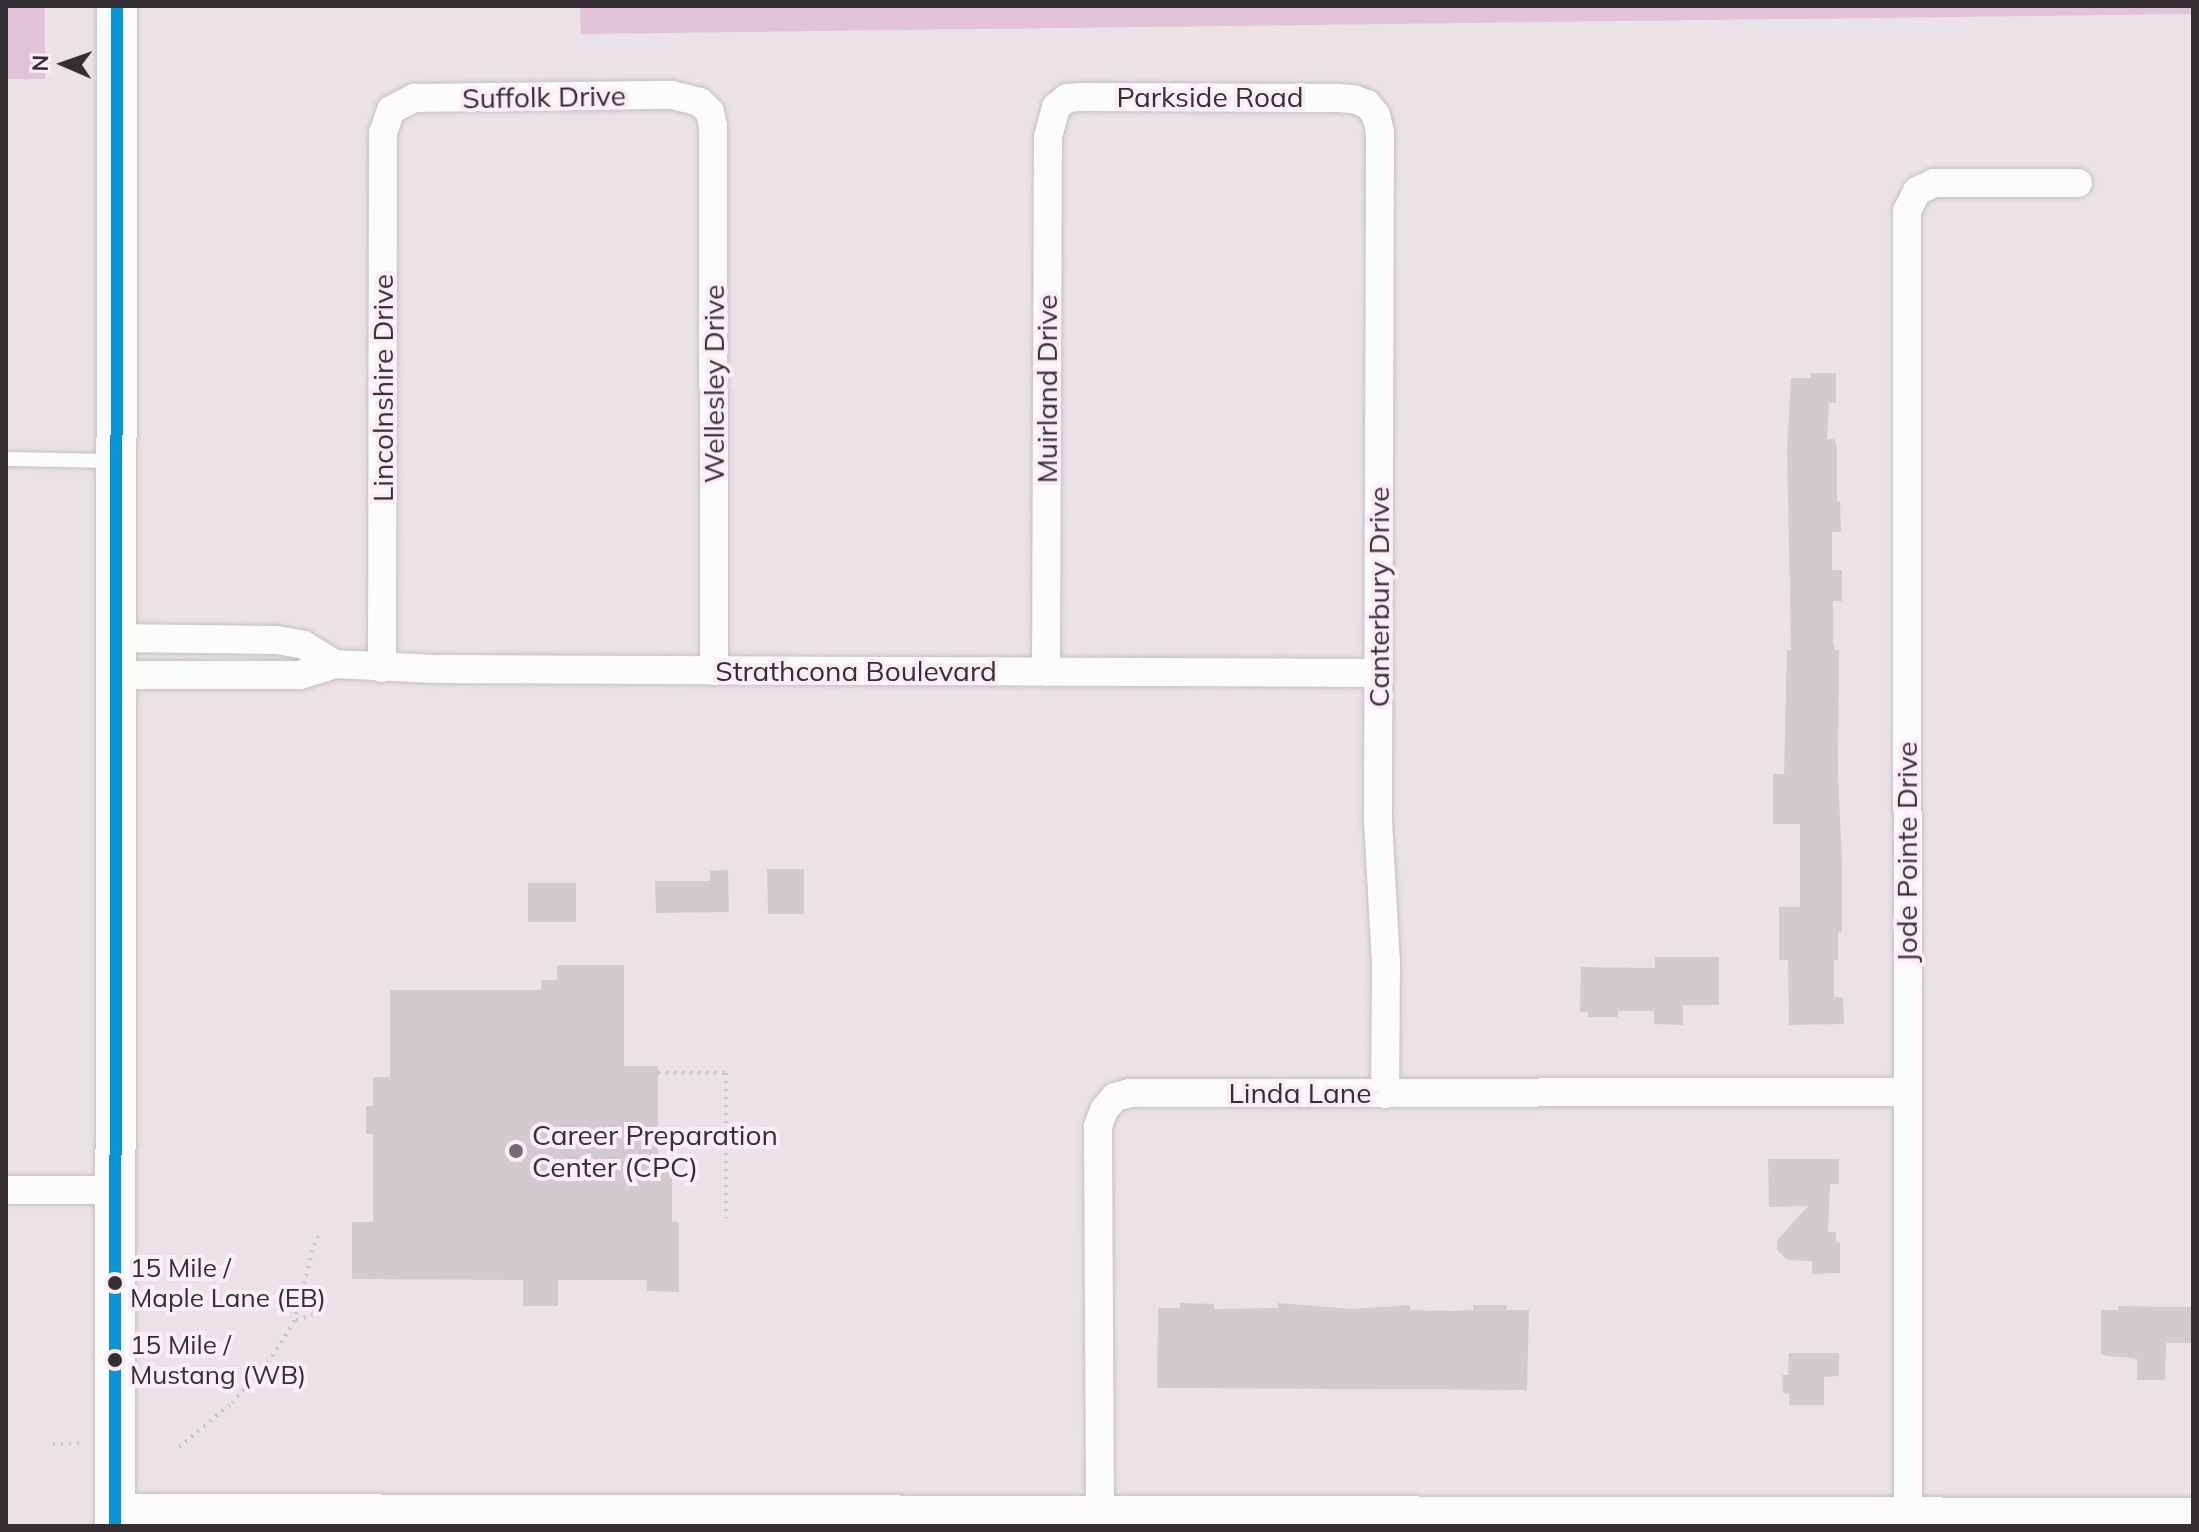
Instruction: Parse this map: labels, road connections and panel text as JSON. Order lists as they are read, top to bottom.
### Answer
{
  "streets": {
    "street": [
      "Suffolk Drive",
      "Parkside Road",
      "Wellesley Drive",
      "Lincolnshire Drive",
      "Muirland Drive",
      "Canterbury Drive",
      "Strathcona Boulevard",
      "Jode Pointe Drive",
      "Linda Lane"
    ]
  },
  "crossings": [
    ["Suffolk Drive", "Wellesley Drive"],
    ["Suffolk Drive", "Lincolnshire Drive"],
    ["Parkside Road", "Muirland Drive"],
    ["Parkside Road", "Canterbury Drive"],
    ["Wellesley Drive", "Strathcona Boulevard"],
    ["Lincolnshire Drive", "Strathcona Boulevard"],
    ["Muirland Drive", "Strathcona Boulevard"],
    ["Canterbury Drive", "Strathcona Boulevard"],
    ["Canterbury Drive", "Linda Lane"],
    ["Jode Pointe Drive", "Linda Lane"]
  ],
  "places": ["Career Preparation Center (CPC)", "15 Mile / Maple Lane (EB)", "15 Mile / Mustang (WB)"],
  "north": "left"
}
